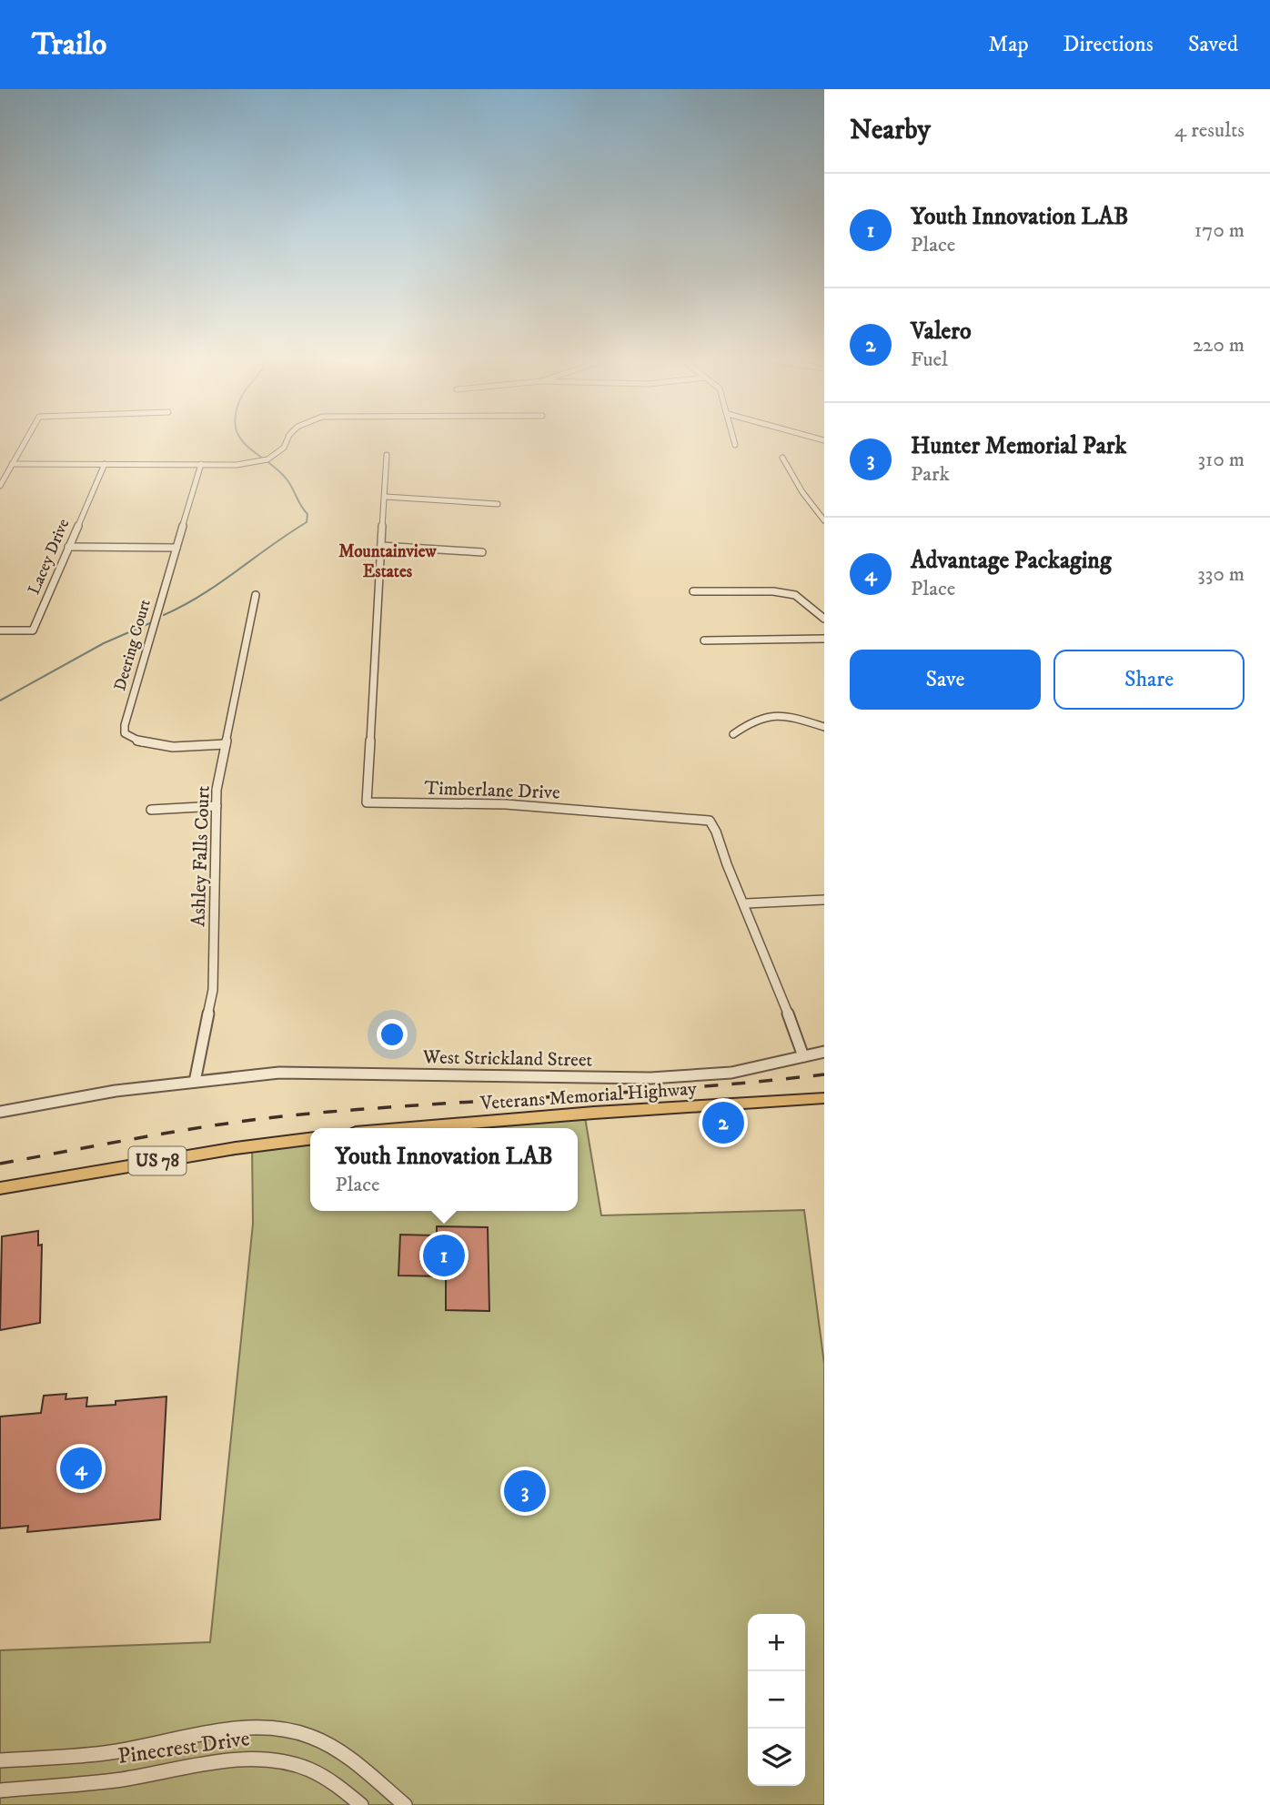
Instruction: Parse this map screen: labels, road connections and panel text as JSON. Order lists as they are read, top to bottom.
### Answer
{
  "streets": {
    "main road": ["Veterans Memorial Highway", "US 78"],
    "street": [
      "Lacey Drive",
      "Deering Court",
      "Timberlane Drive",
      "Ashley Falls Court",
      "West Strickland Street",
      "Pinecrest Drive"
    ]
  },
  "crossings": [
    ["Deering Court", "Ashley Falls Court"],
    ["Timberlane Drive", "West Strickland Street"],
    ["Ashley Falls Court", "West Strickland Street"]
  ],
  "districts": ["Mountainview Estates"],
  "page": {
    "header": "Trailo",
    "nav": ["Map", "Directions", "Saved"],
    "heading": ["Nearby", "4 results"],
    "list": [
      {
        "mark": "1",
        "name": "Youth Innovation LAB",
        "note": "Place",
        "value": "170 m"
      },
      {
        "mark": "2",
        "name": "Valero",
        "note": "Fuel",
        "value": "220 m"
      },
      {
        "mark": "3",
        "name": "Hunter Memorial Park",
        "note": "Park",
        "value": "310 m"
      },
      {
        "mark": "4",
        "name": "Advantage Packaging",
        "note": "Place",
        "value": "330 m"
      }
    ],
    "buttons": ["Save", "Share"],
    "pins": [
      "2",
      "1",
      "4",
      "3"
    ],
    "popup": ["Youth Innovation LAB", "Place"],
    "map_buttons": ["+", "−"]
  }
}
